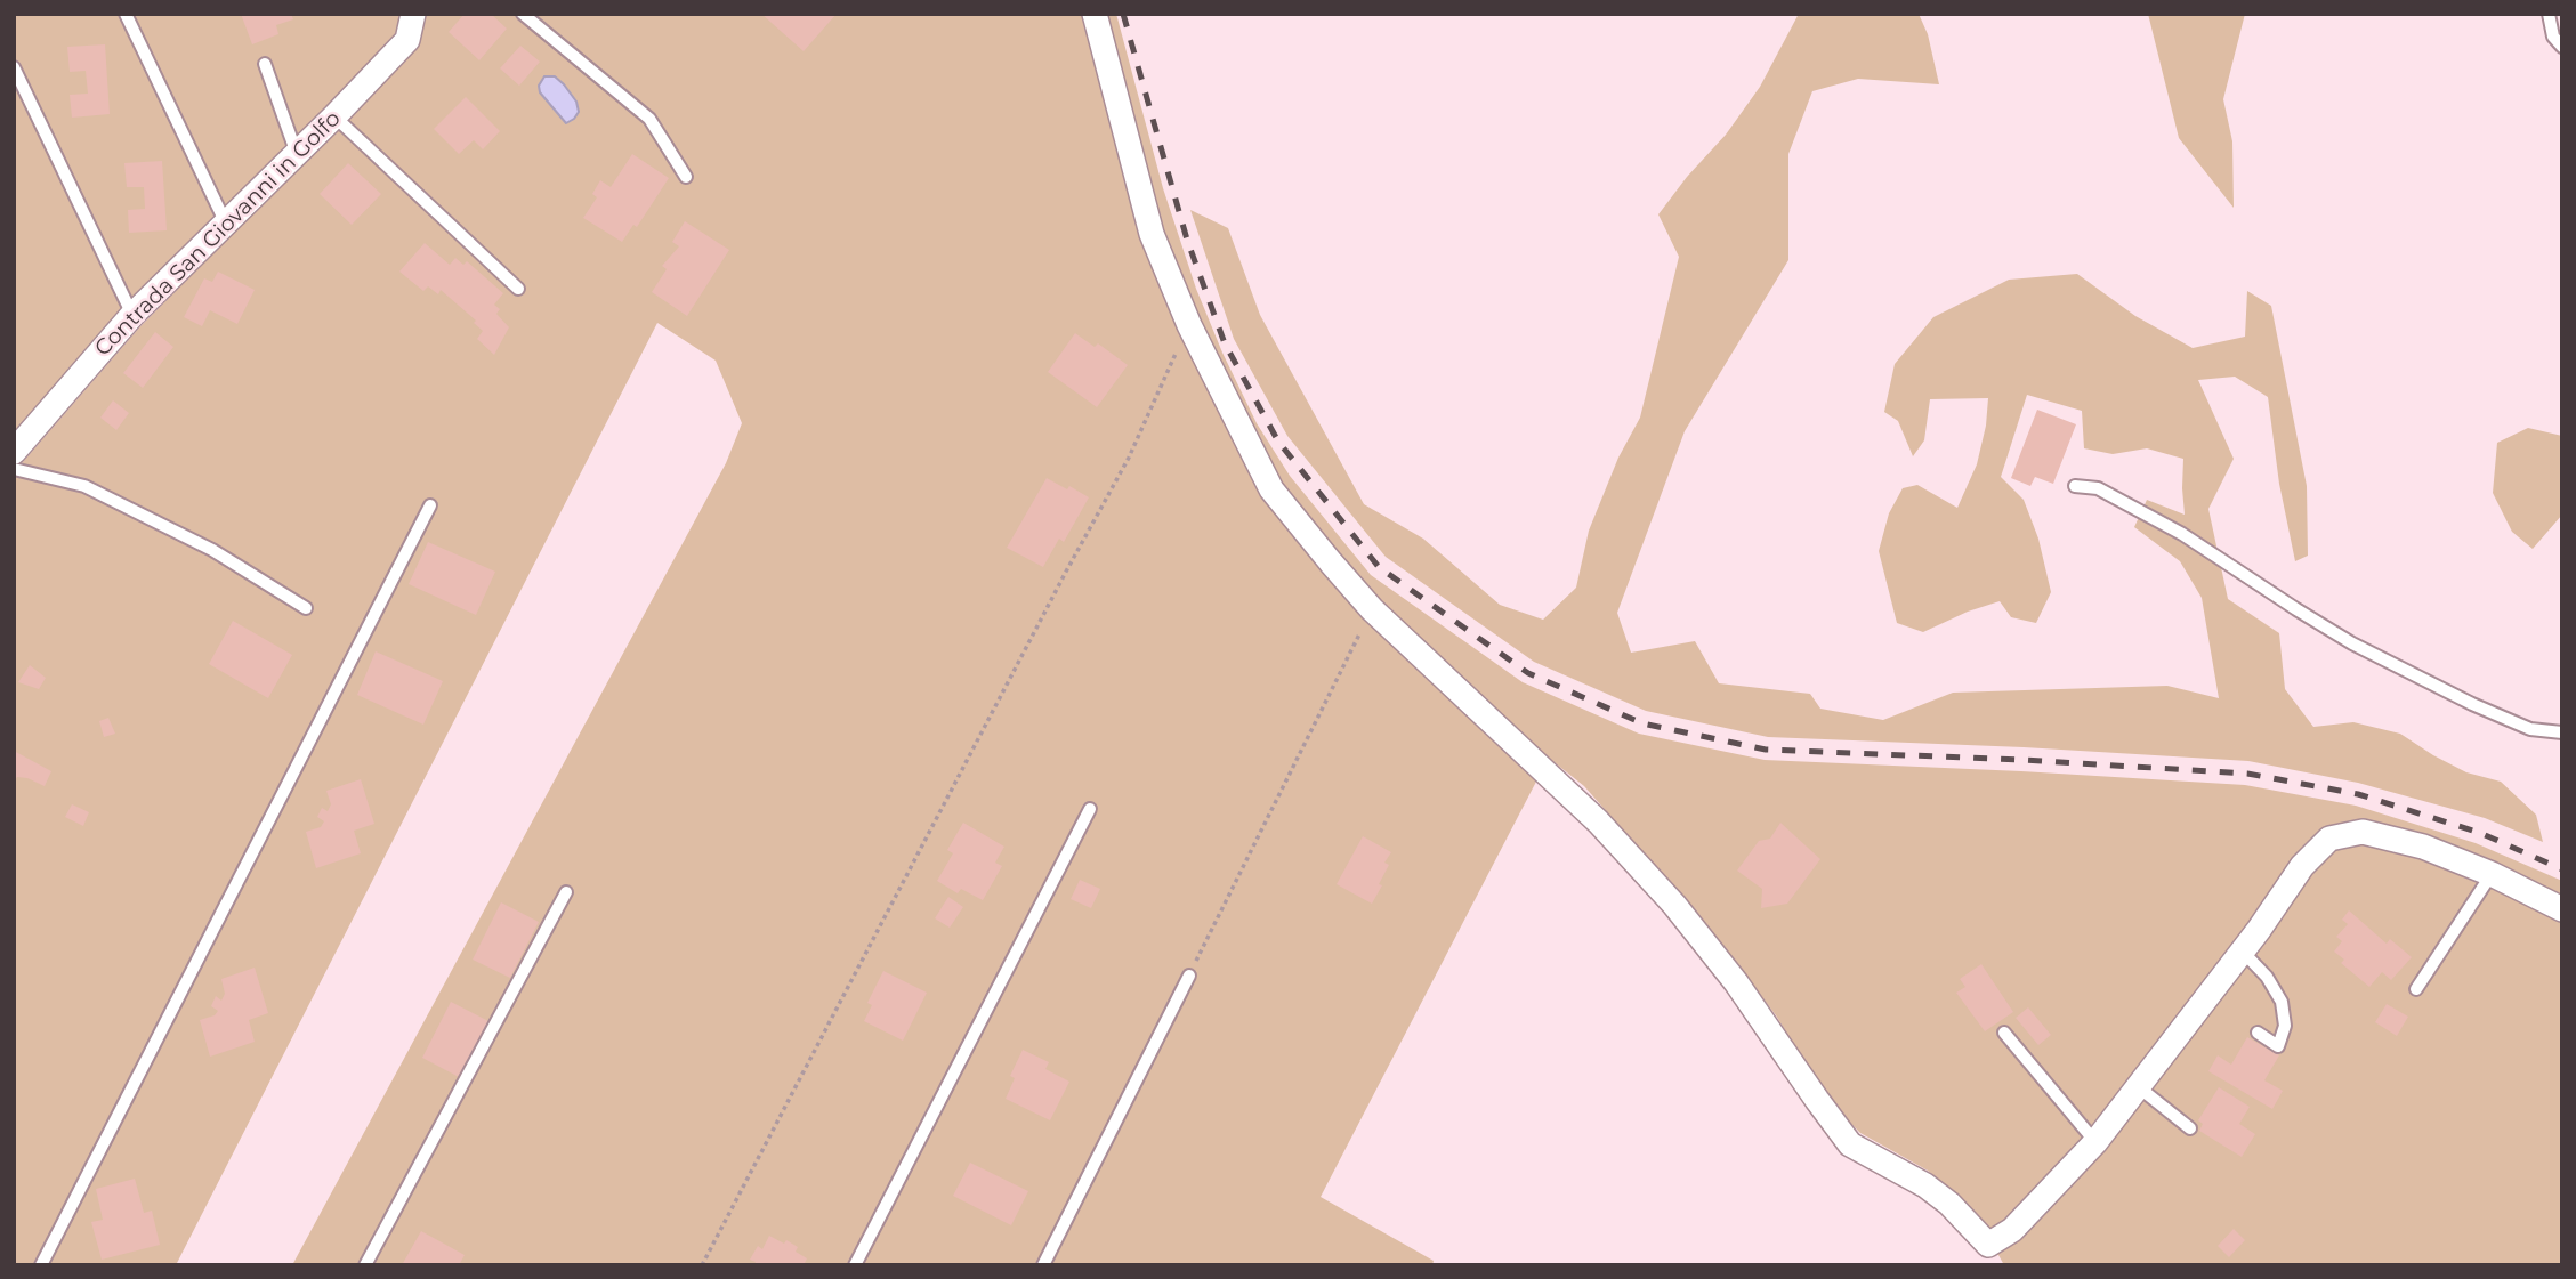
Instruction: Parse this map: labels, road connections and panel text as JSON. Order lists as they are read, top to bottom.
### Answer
{
  "streets": {
    "street": ["Contrada San Giovanni in Golfo"]
  }
}
